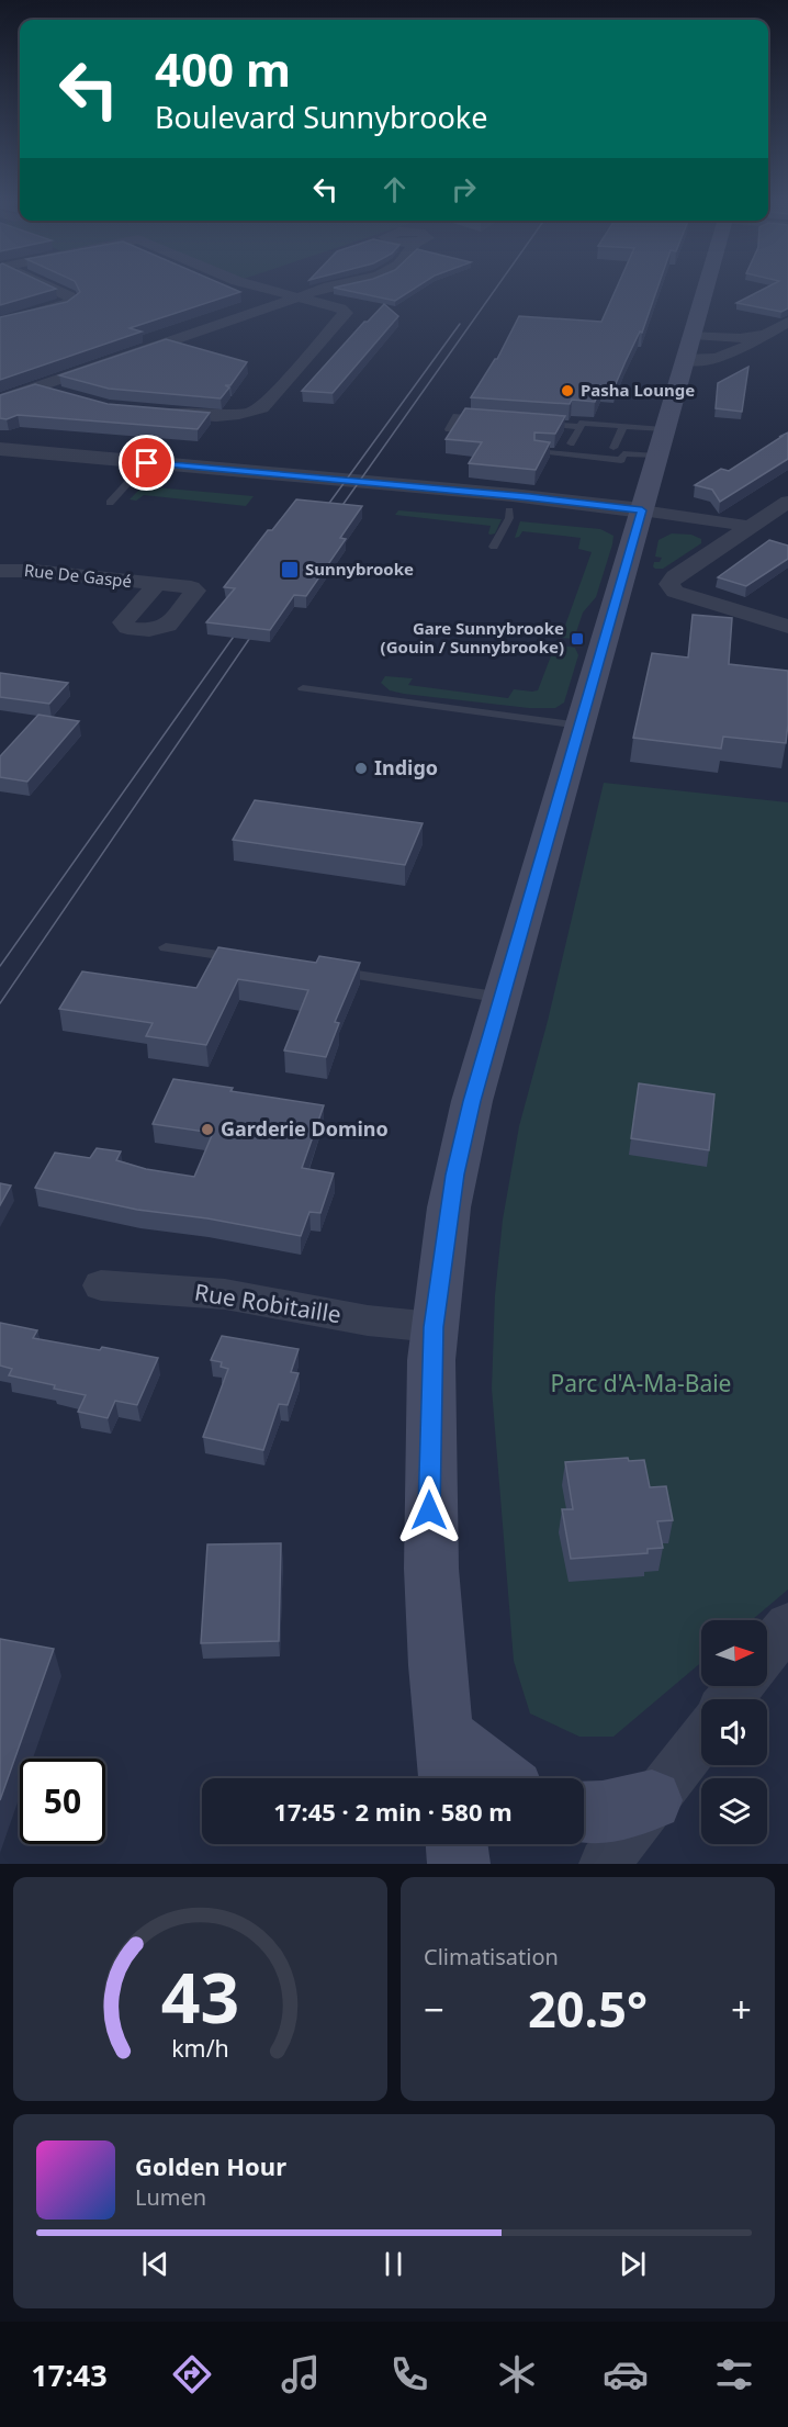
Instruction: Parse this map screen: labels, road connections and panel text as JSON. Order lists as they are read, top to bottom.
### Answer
{
  "streets": {
    "street": ["Rue De Gaspé", "Rue Robitaille"]
  },
  "parks": ["Parc d'A-Ma-Baie"],
  "places": {
    "other": ["Pasha Lounge", "Indigo", "Garderie Domino"],
    "transit": ["Sunnybrooke", "Gare Sunnybrooke (Gouin / Sunnybrooke)"]
  },
  "north": "right",
  "page": {
    "turn": ["400 m", "Boulevard Sunnybrooke"],
    "limit": "50",
    "trip": "17:45 · 2 min · 580 m",
    "tile": "Climatisation",
    "heat": ["−", "20.5°", "+"],
    "song": ["Golden Hour", "Lumen"],
    "tabs": "17:43",
    "gauge": ["43", "km/h"]
  }
}
